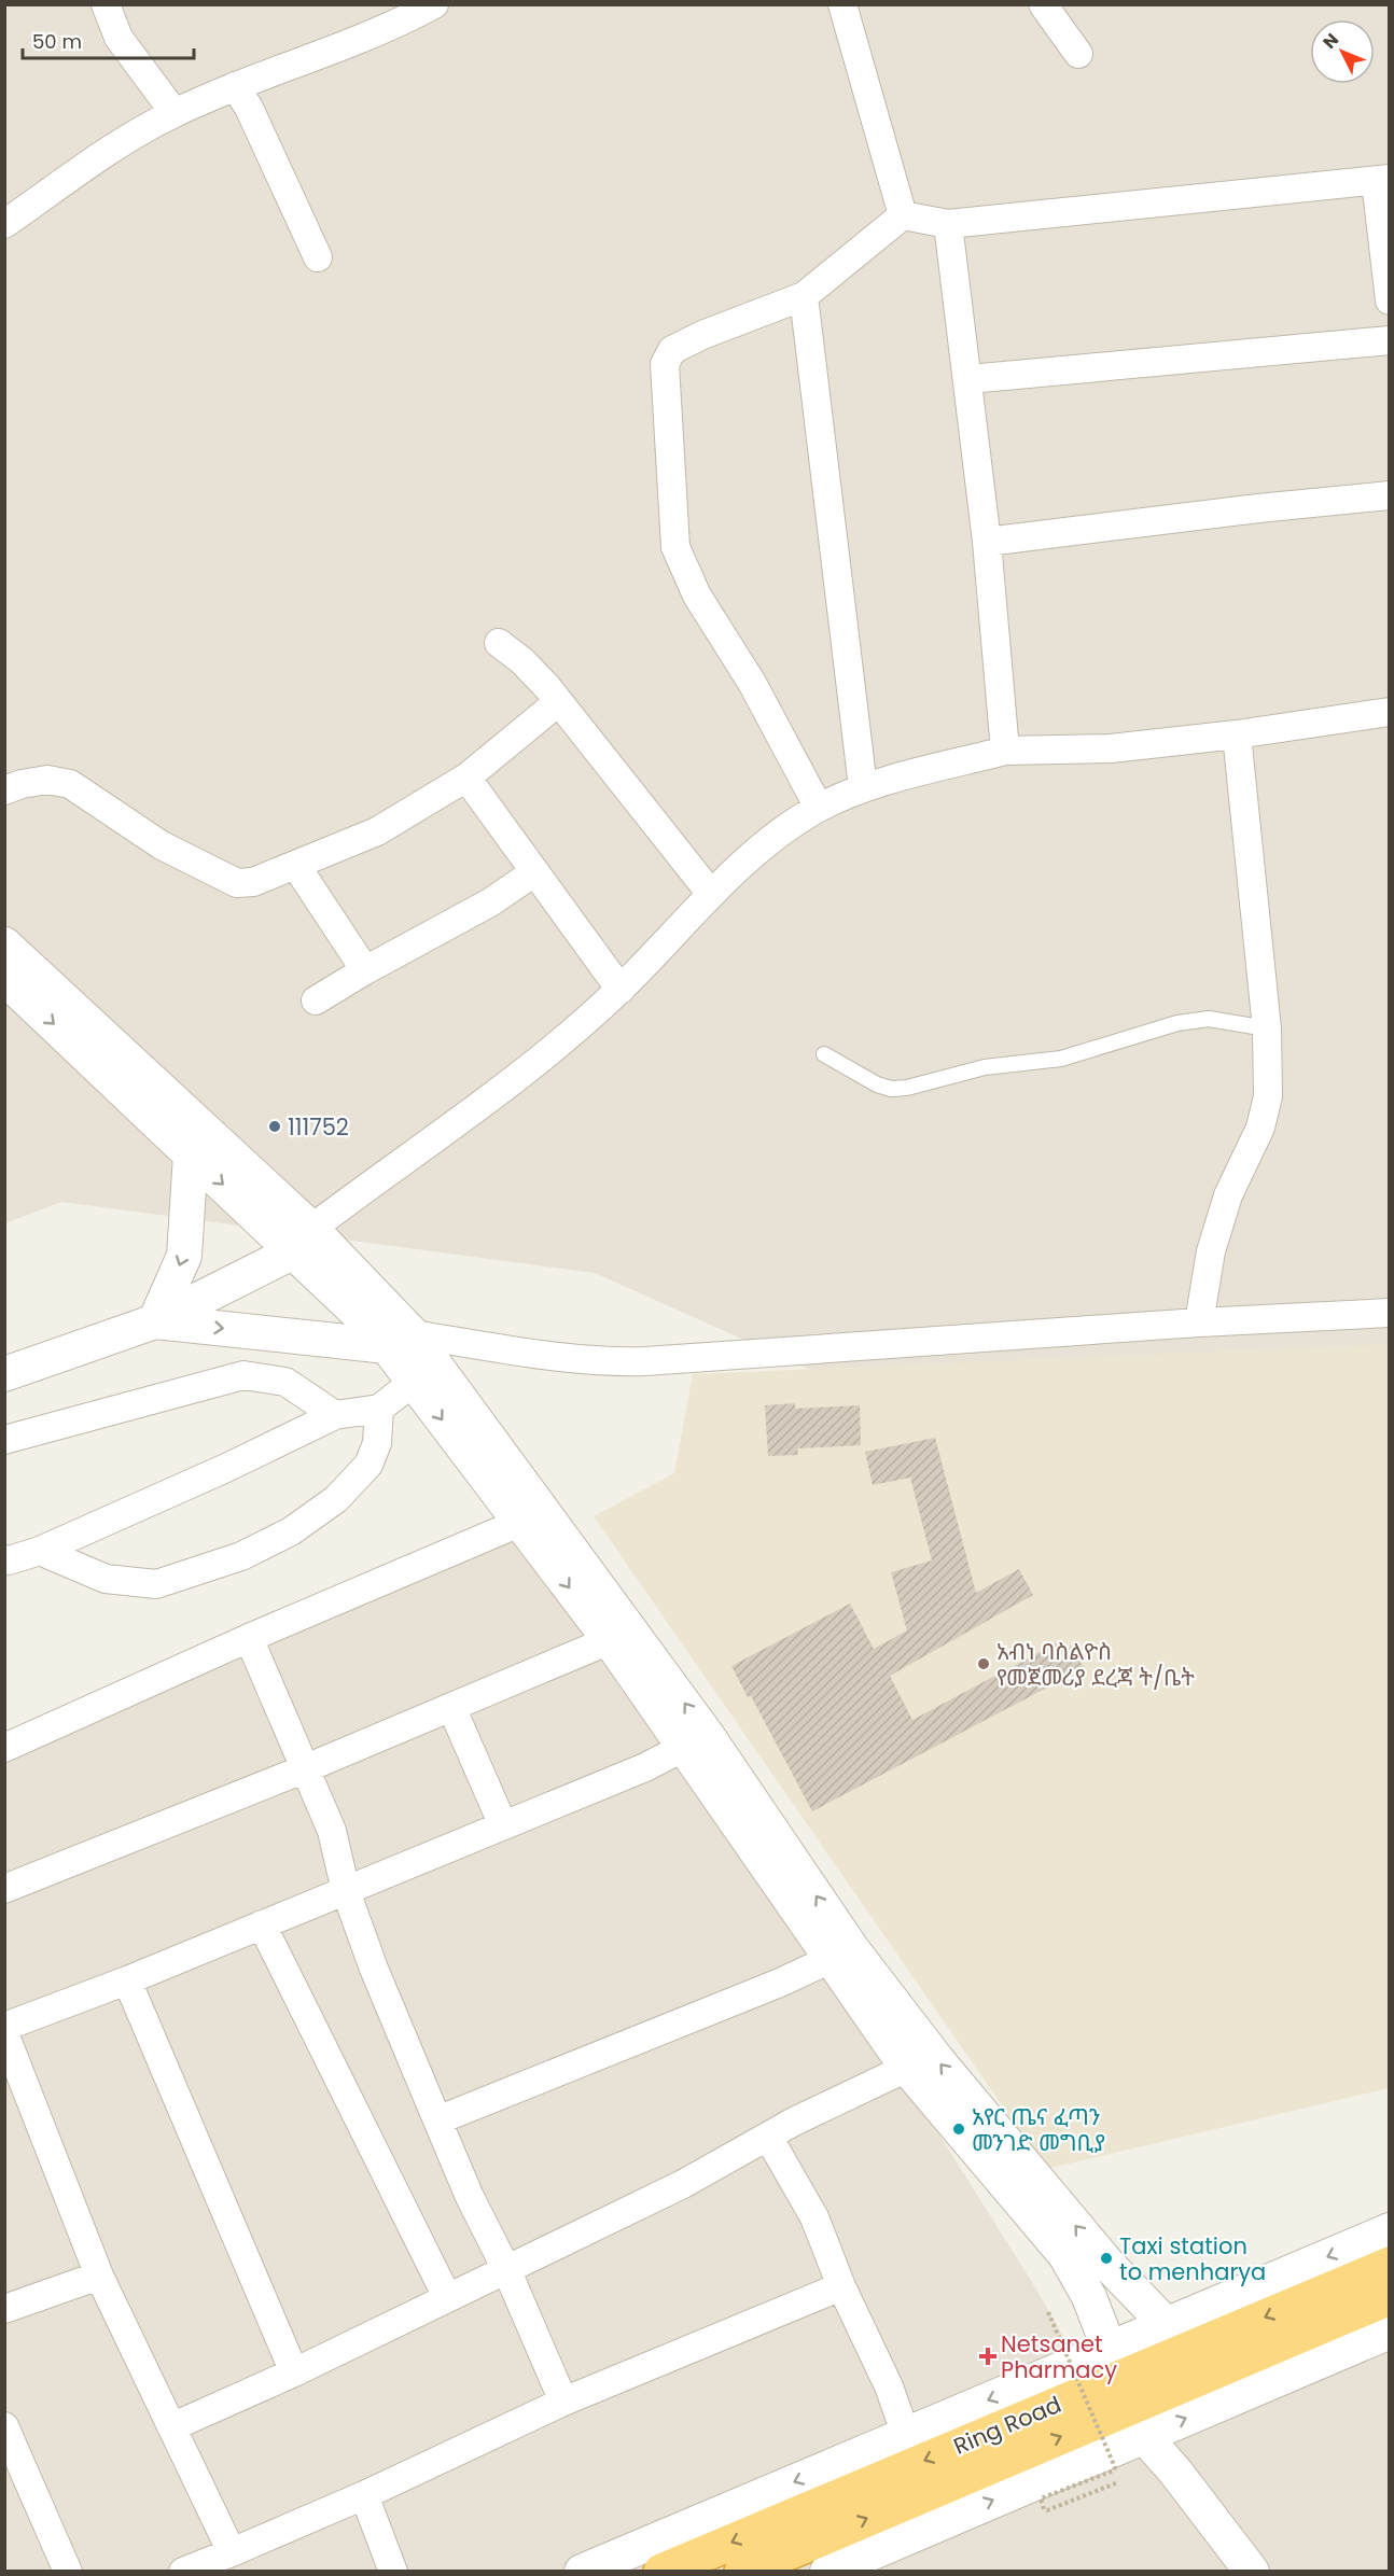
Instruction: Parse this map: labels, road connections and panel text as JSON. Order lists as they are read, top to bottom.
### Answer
{
  "streets": {
    "highway": ["Ring Road"]
  },
  "places": {
    "other": [
      "111752",
      "አብነ ባስልዮስ የመጀመሪያ ደረጃ ት/ቤት",
      "አየር ጤና ፈጣን መንገድ መግቢያ",
      "Taxi station to menharya"
    ],
    "health": ["Netsanet Pharmacy"]
  },
  "scale_bar": "50 m",
  "north": "top left"
}
